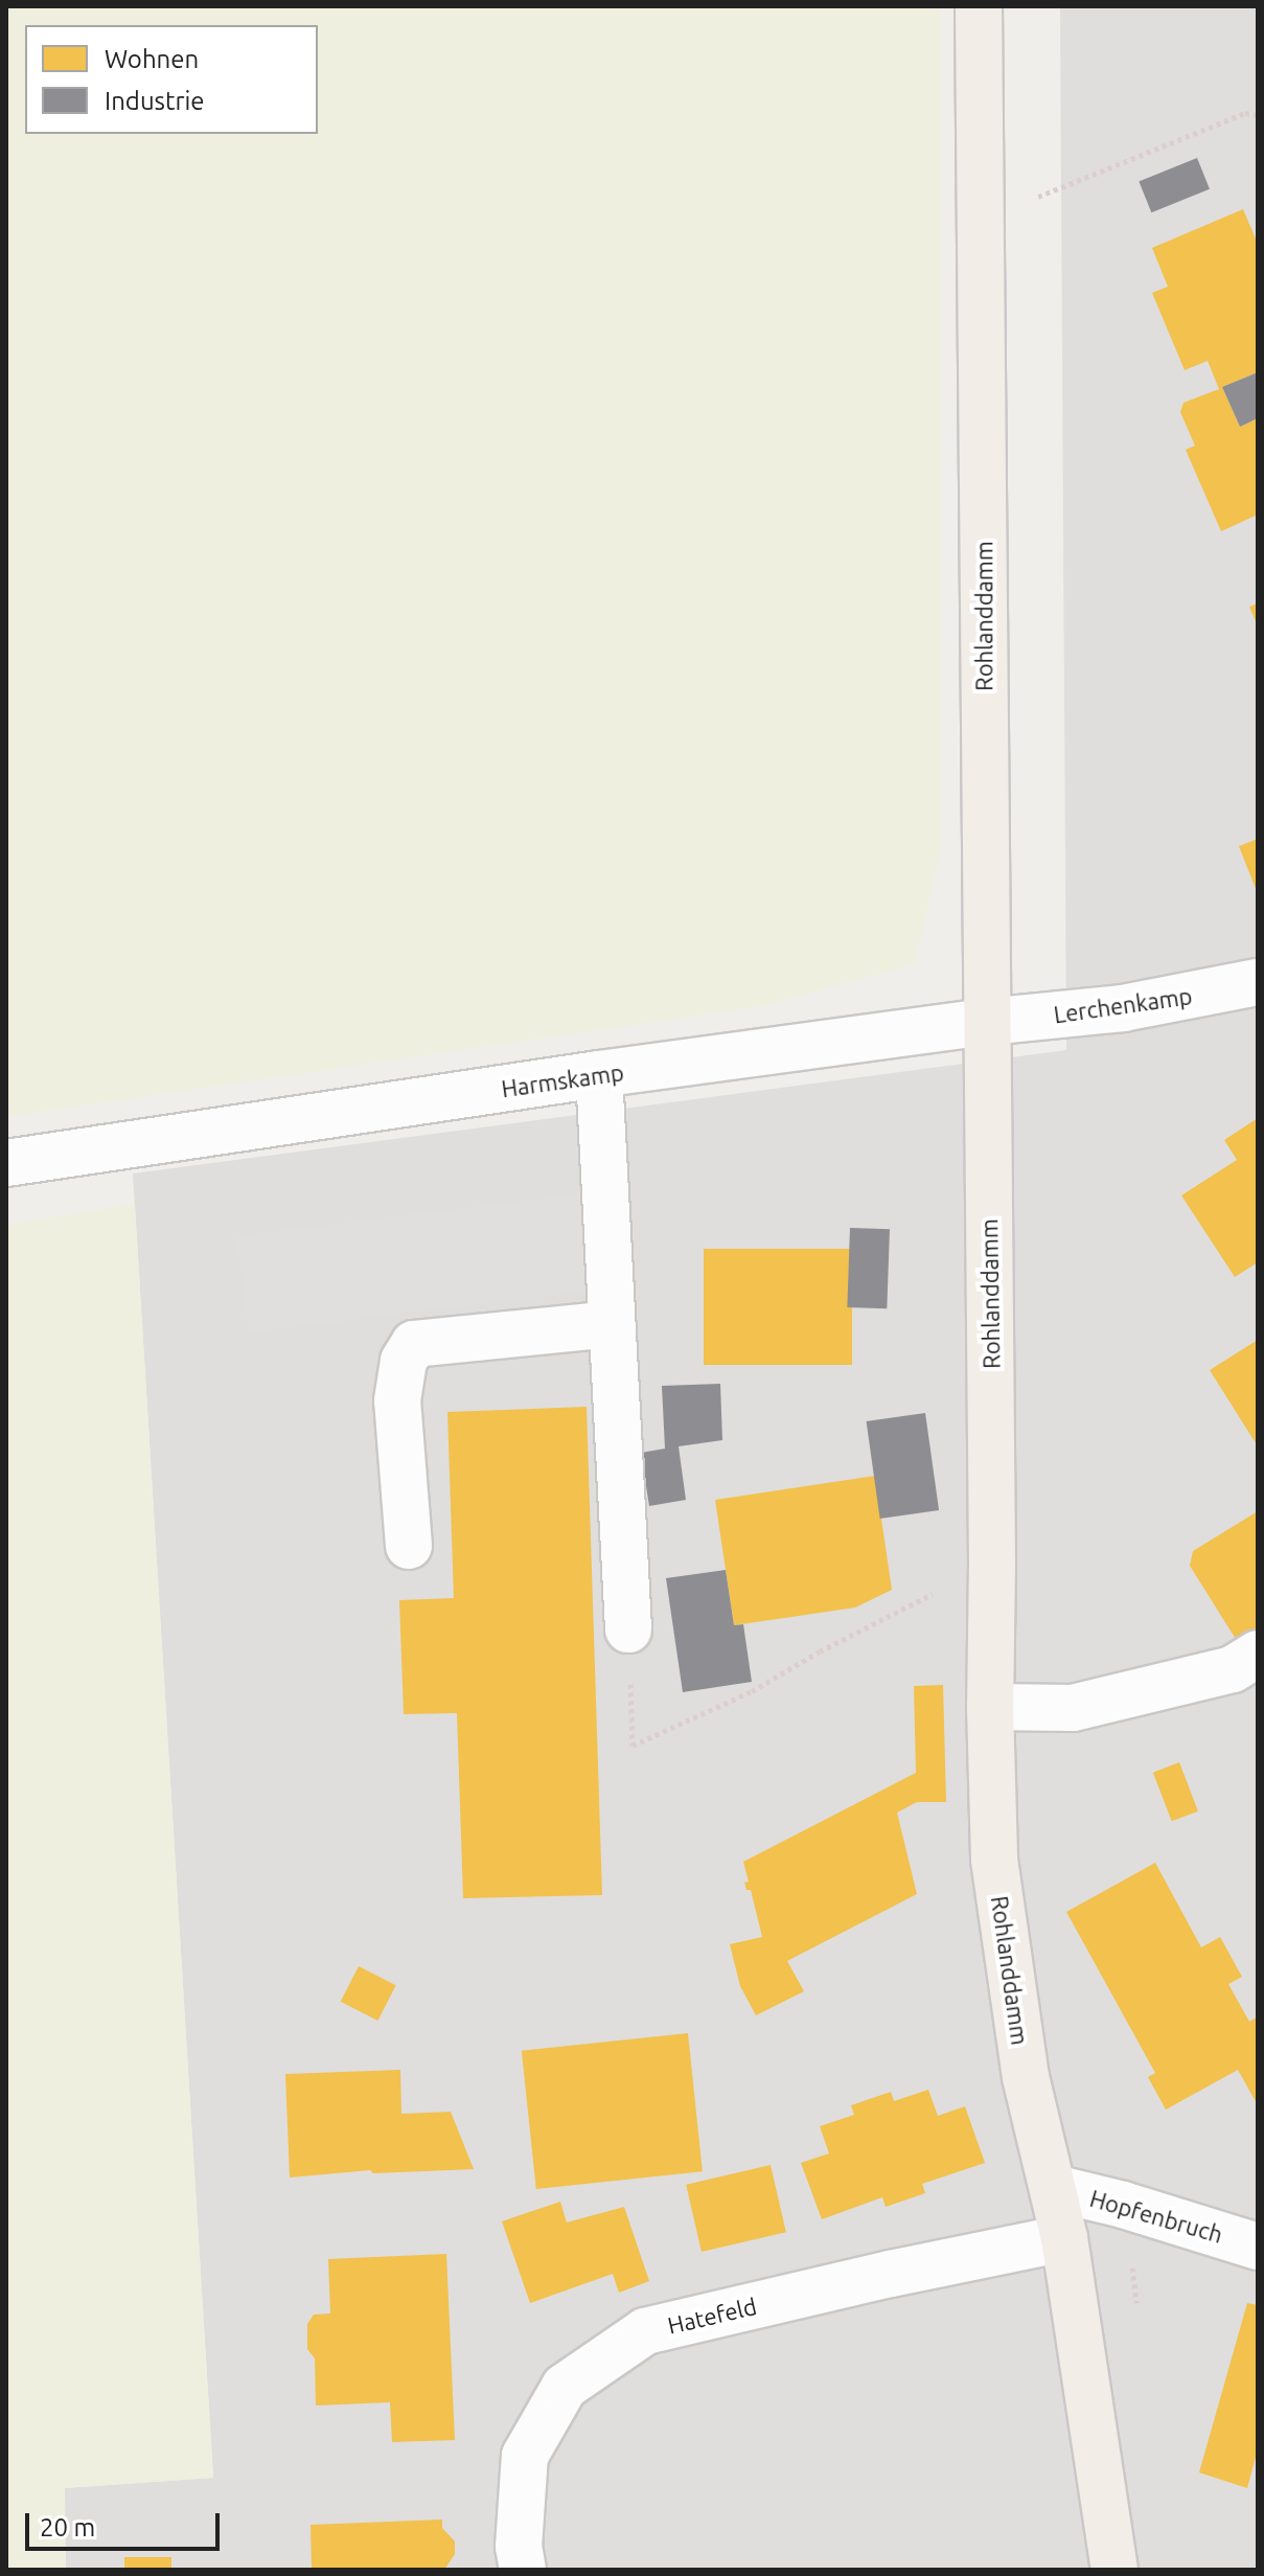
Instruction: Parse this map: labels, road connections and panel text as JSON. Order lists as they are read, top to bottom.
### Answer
{
  "streets": {
    "main road": ["Rohlanddamm"],
    "street": [
      "Lerchenkamp",
      "Harmskamp",
      "Hopfenbruch",
      "Hatefeld"
    ]
  },
  "crossings": [
    ["Rohlanddamm", "Lerchenkamp"],
    ["Rohlanddamm", "Harmskamp"],
    ["Rohlanddamm", "Hopfenbruch"],
    ["Rohlanddamm", "Hatefeld"],
    ["Lerchenkamp", "Harmskamp"]
  ],
  "legend": ["Wohnen", "Industrie"],
  "scale_bar": "20 m"
}
